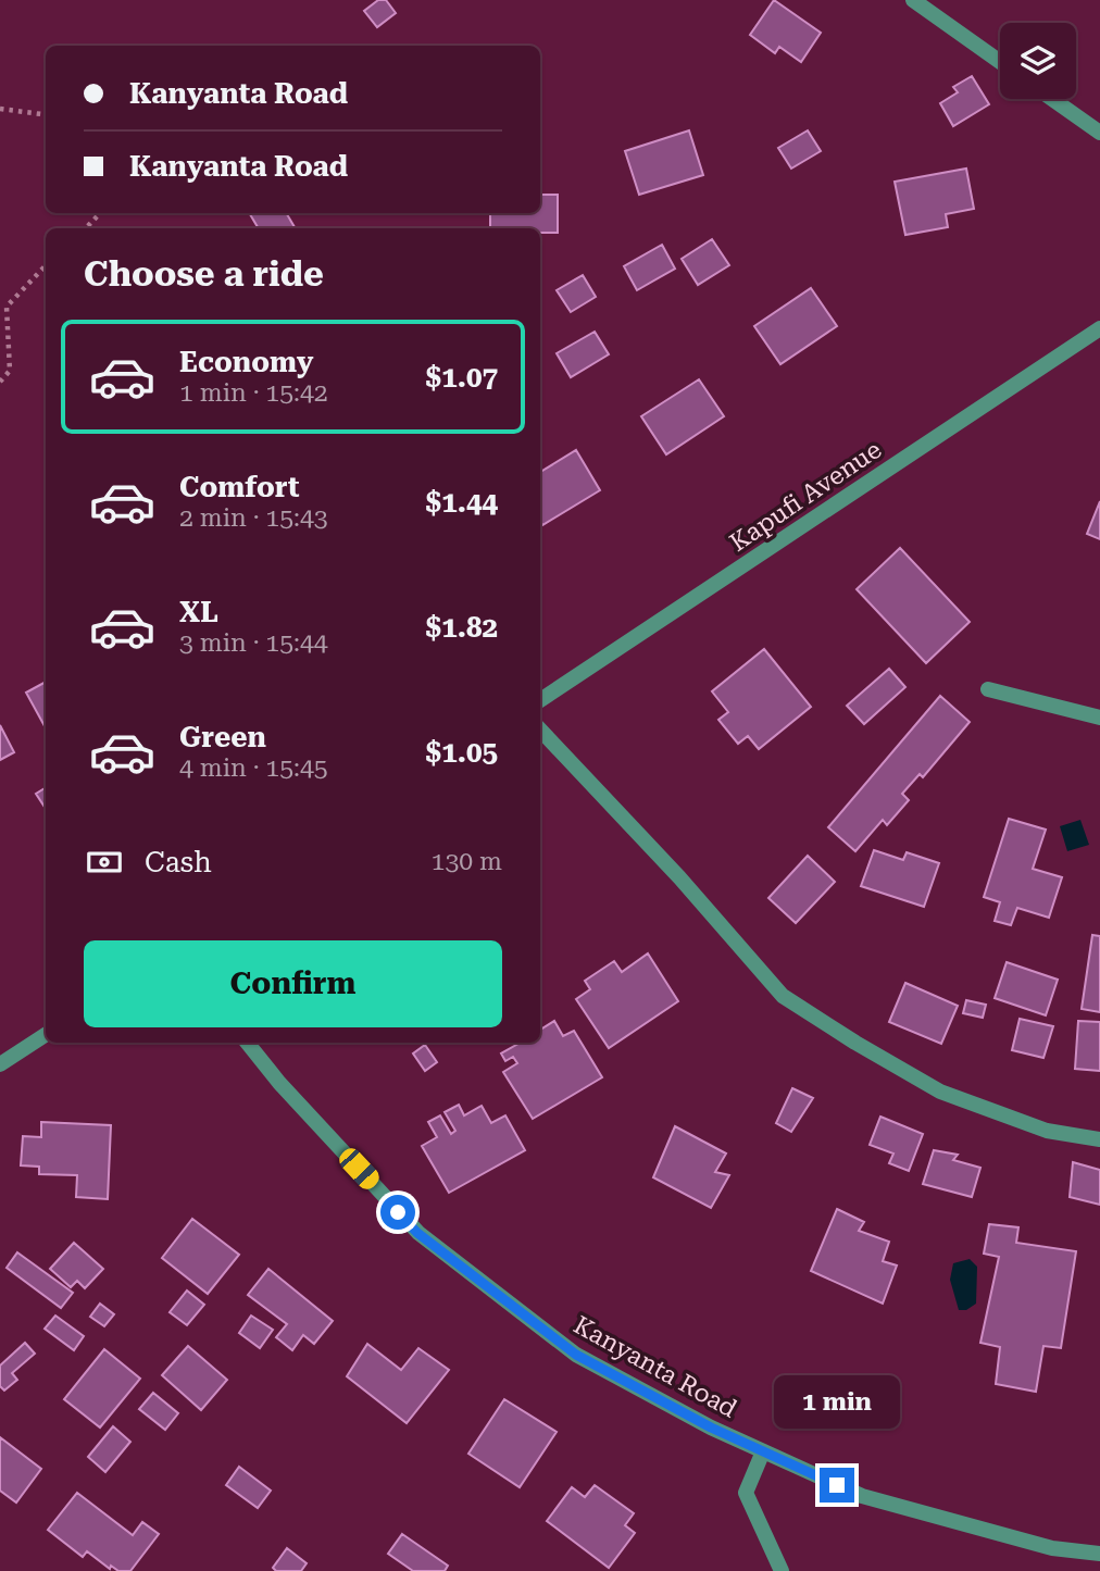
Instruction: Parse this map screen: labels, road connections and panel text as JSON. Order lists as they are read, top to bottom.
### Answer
{
  "streets": {
    "street": ["Kapufi Avenue", "Kanyanta Road"]
  },
  "page": {
    "banner": ["Kanyanta Road", "Kanyanta Road"],
    "heading": "Choose a ride",
    "list": [
      {
        "name": "Economy",
        "note": "1 min · 15:42",
        "value": "$1.07"
      },
      {
        "name": "Comfort",
        "note": "2 min · 15:43",
        "value": "$1.44"
      },
      {
        "name": "XL",
        "note": "3 min · 15:44",
        "value": "$1.82"
      },
      {
        "name": "Green",
        "note": "4 min · 15:45",
        "value": "$1.05"
      }
    ],
    "pay": ["Cash", "130 m"],
    "buttons": "Confirm",
    "bubble": "1 min"
  }
}
